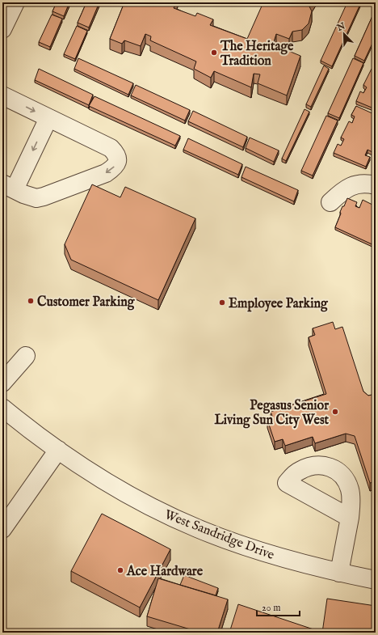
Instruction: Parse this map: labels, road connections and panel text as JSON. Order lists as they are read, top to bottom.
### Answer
{
  "streets": {
    "street": ["West Sandridge Drive"]
  },
  "places": [
    "The Heritage Tradition",
    "Customer Parking",
    "Employee Parking",
    "Pegasus Senior Living Sun City West",
    "Ace Hardware"
  ],
  "scale_bar": "20 m",
  "north": "top left"
}
